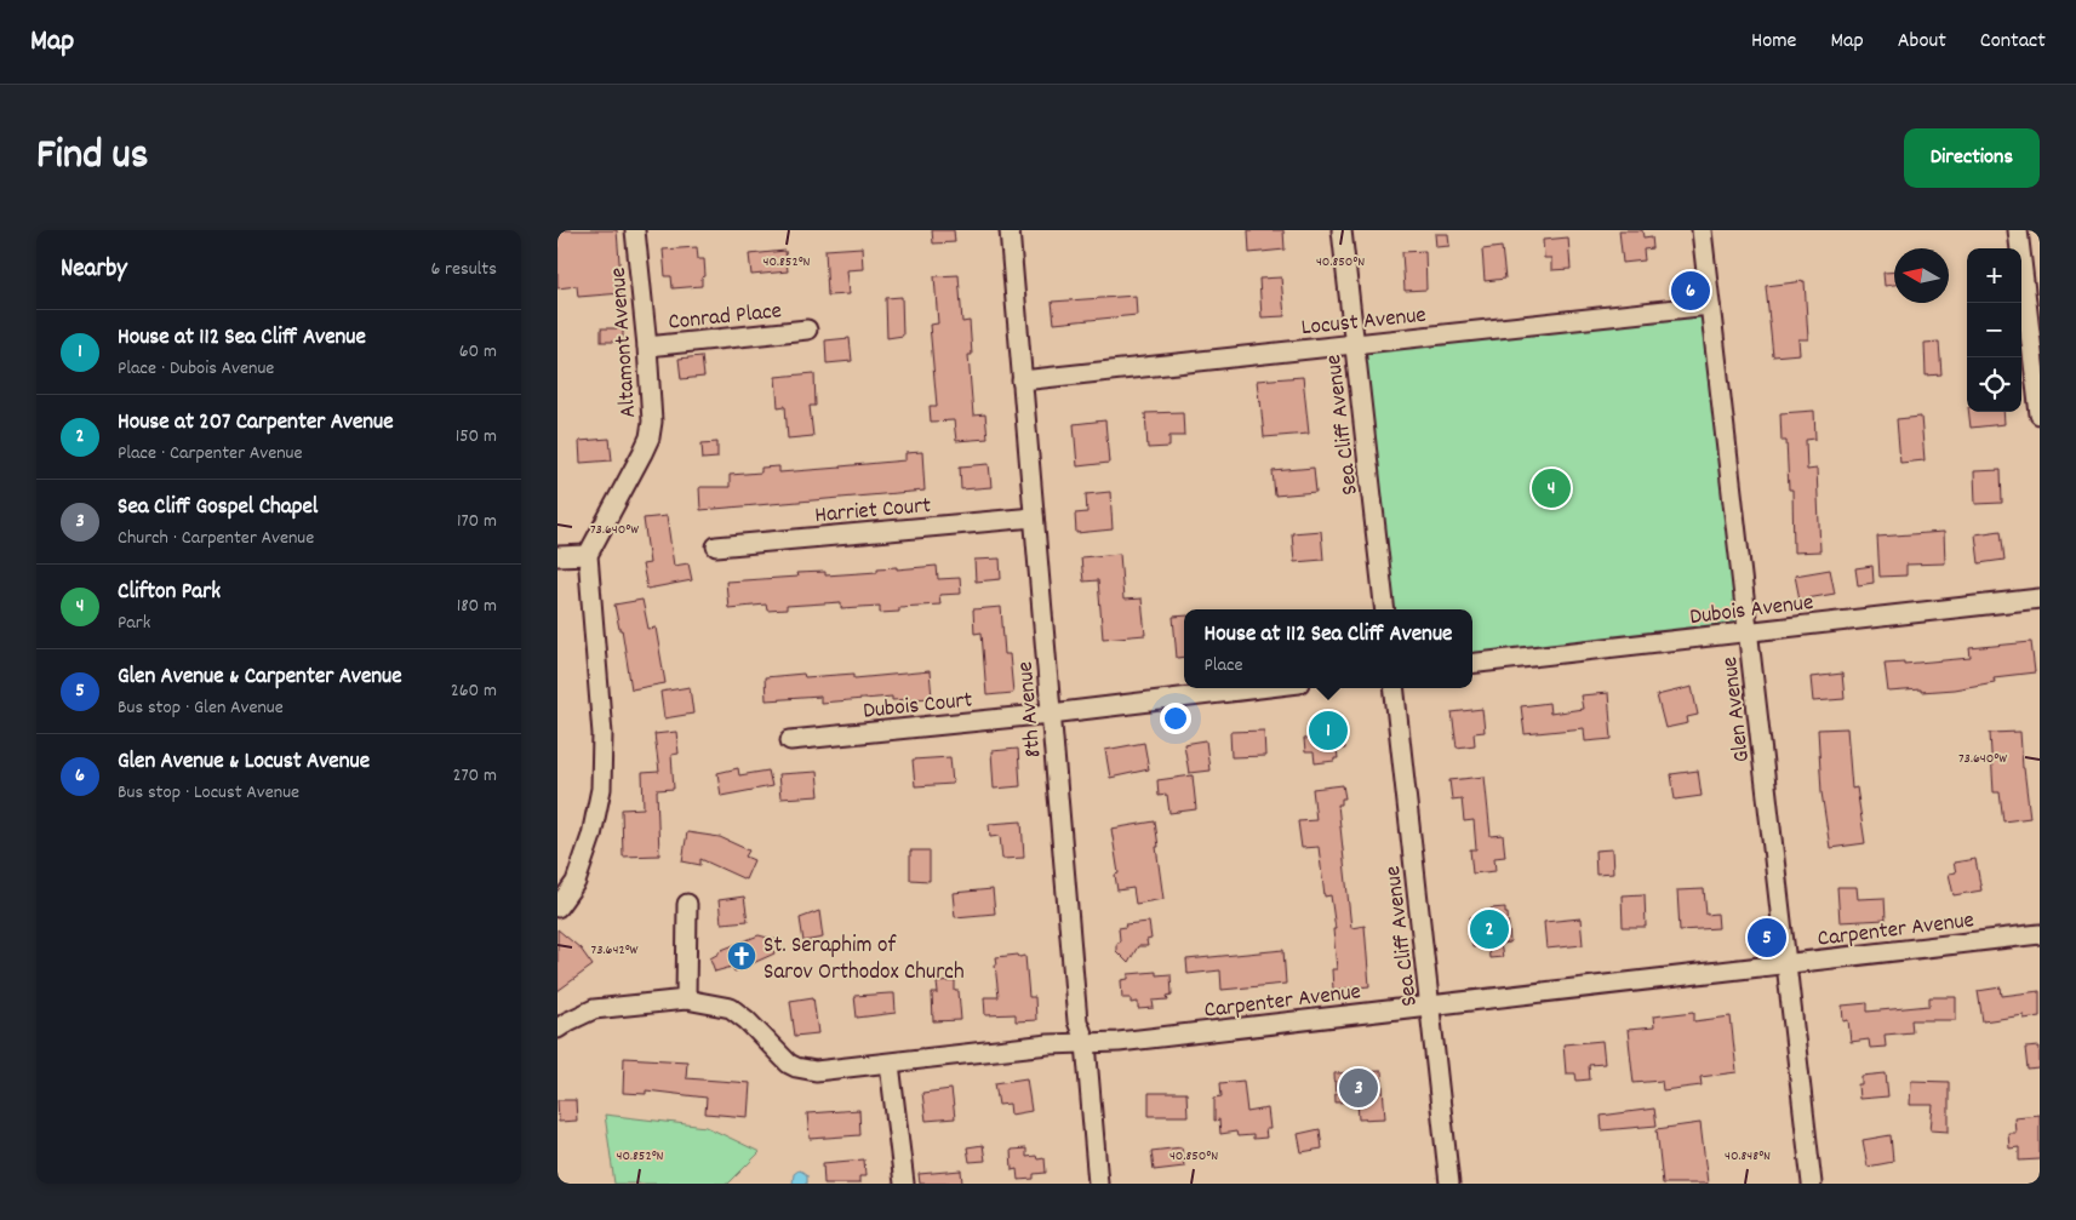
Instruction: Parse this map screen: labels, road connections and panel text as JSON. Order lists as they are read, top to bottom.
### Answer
{
  "streets": {
    "street": [
      "Conrad Place",
      "Locust Avenue",
      "Altamont Avenue",
      "Sea Cliff Avenue",
      "Harriet Court",
      "Dubois Avenue",
      "Dubois Court",
      "8th Avenue",
      "Glen Avenue",
      "Carpenter Avenue"
    ]
  },
  "crossings": [
    ["Conrad Place", "Altamont Avenue"],
    ["Locust Avenue", "Sea Cliff Avenue"],
    ["Locust Avenue", "8th Avenue"],
    ["Locust Avenue", "Glen Avenue"],
    ["Sea Cliff Avenue", "Carpenter Avenue"],
    ["Harriet Court", "8th Avenue"],
    ["Dubois Avenue", "Glen Avenue"],
    ["Dubois Court", "8th Avenue"],
    ["8th Avenue", "Carpenter Avenue"],
    ["Glen Avenue", "Carpenter Avenue"]
  ],
  "places": {
    "church": ["St. Seraphim of Sarov Orthodox Church"]
  },
  "north": "left",
  "page": {
    "header": "Map",
    "nav": [
      "Home",
      "Map",
      "About",
      "Contact"
    ],
    "title": "Find us",
    "buttons": "Directions",
    "heading": ["Nearby", "6 results"],
    "map_buttons": ["+", "−"],
    "pins": [
      "6",
      "4",
      "1",
      "2",
      "5",
      "3"
    ],
    "list": [
      {
        "mark": "1",
        "name": "House at 112 Sea Cliff Avenue",
        "note": "Place · Dubois Avenue",
        "value": "60 m"
      },
      {
        "mark": "2",
        "name": "House at 207 Carpenter Avenue",
        "note": "Place · Carpenter Avenue",
        "value": "150 m"
      },
      {
        "mark": "3",
        "name": "Sea Cliff Gospel Chapel",
        "note": "Church · Carpenter Avenue",
        "value": "170 m"
      },
      {
        "mark": "4",
        "name": "Clifton Park",
        "note": "Park",
        "value": "180 m"
      },
      {
        "mark": "5",
        "name": "Glen Avenue & Carpenter Avenue",
        "note": "Bus stop · Glen Avenue",
        "value": "260 m"
      },
      {
        "mark": "6",
        "name": "Glen Avenue & Locust Avenue",
        "note": "Bus stop · Locust Avenue",
        "value": "270 m"
      }
    ],
    "popup": ["House at 112 Sea Cliff Avenue", "Place"]
  },
  "coordinates": [
    "40.852°N",
    "40.850°N",
    "73.640°W",
    "73.642°W",
    "40.848°N"
  ]
}
